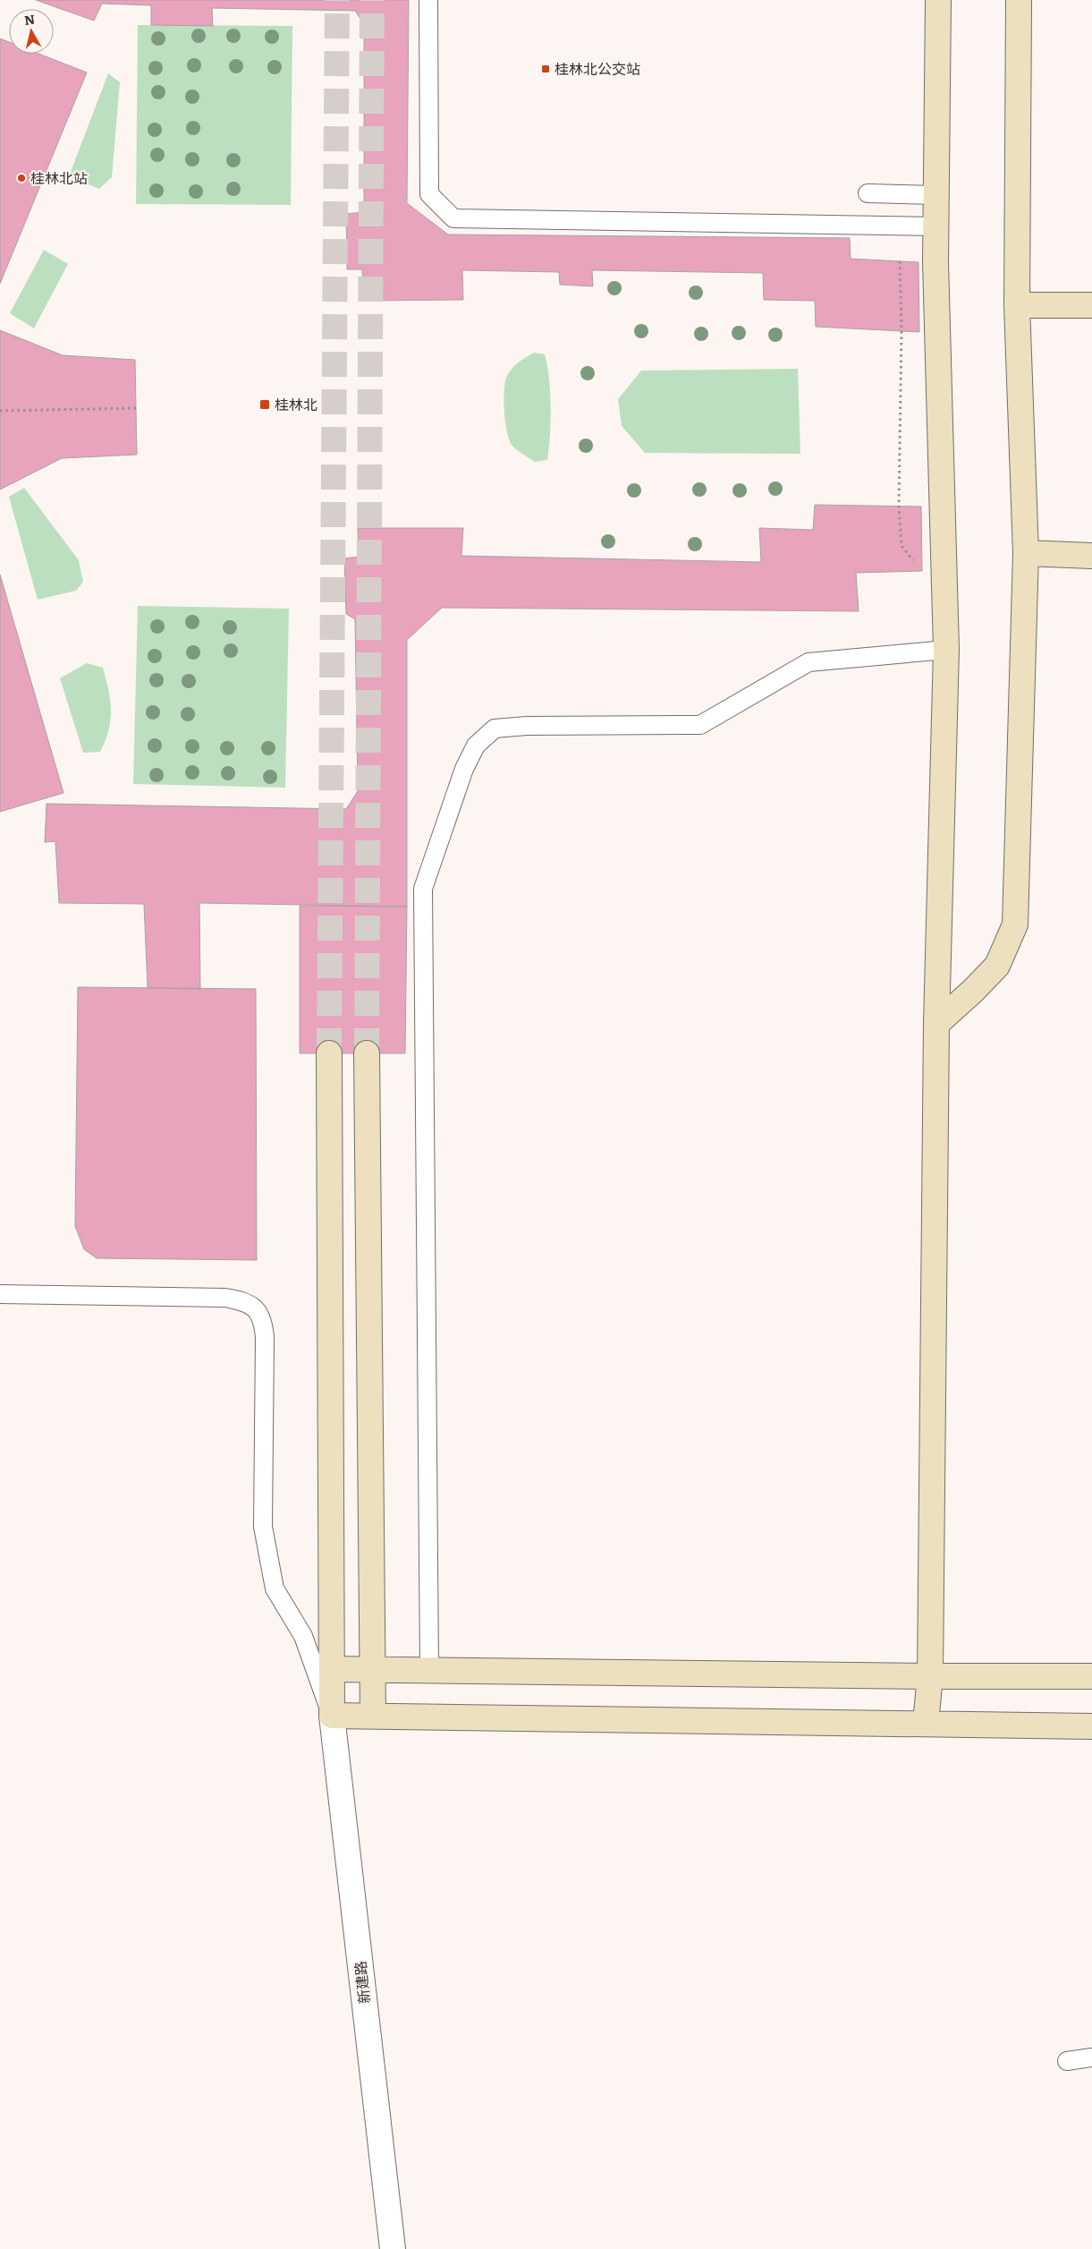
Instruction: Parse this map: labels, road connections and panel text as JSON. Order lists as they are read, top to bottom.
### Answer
{
  "streets": {
    "street": ["新建路"]
  },
  "places": {
    "transit": ["桂林北公交站", "桂林北"],
    "other": ["桂林北站"]
  },
  "north": "top"
}
